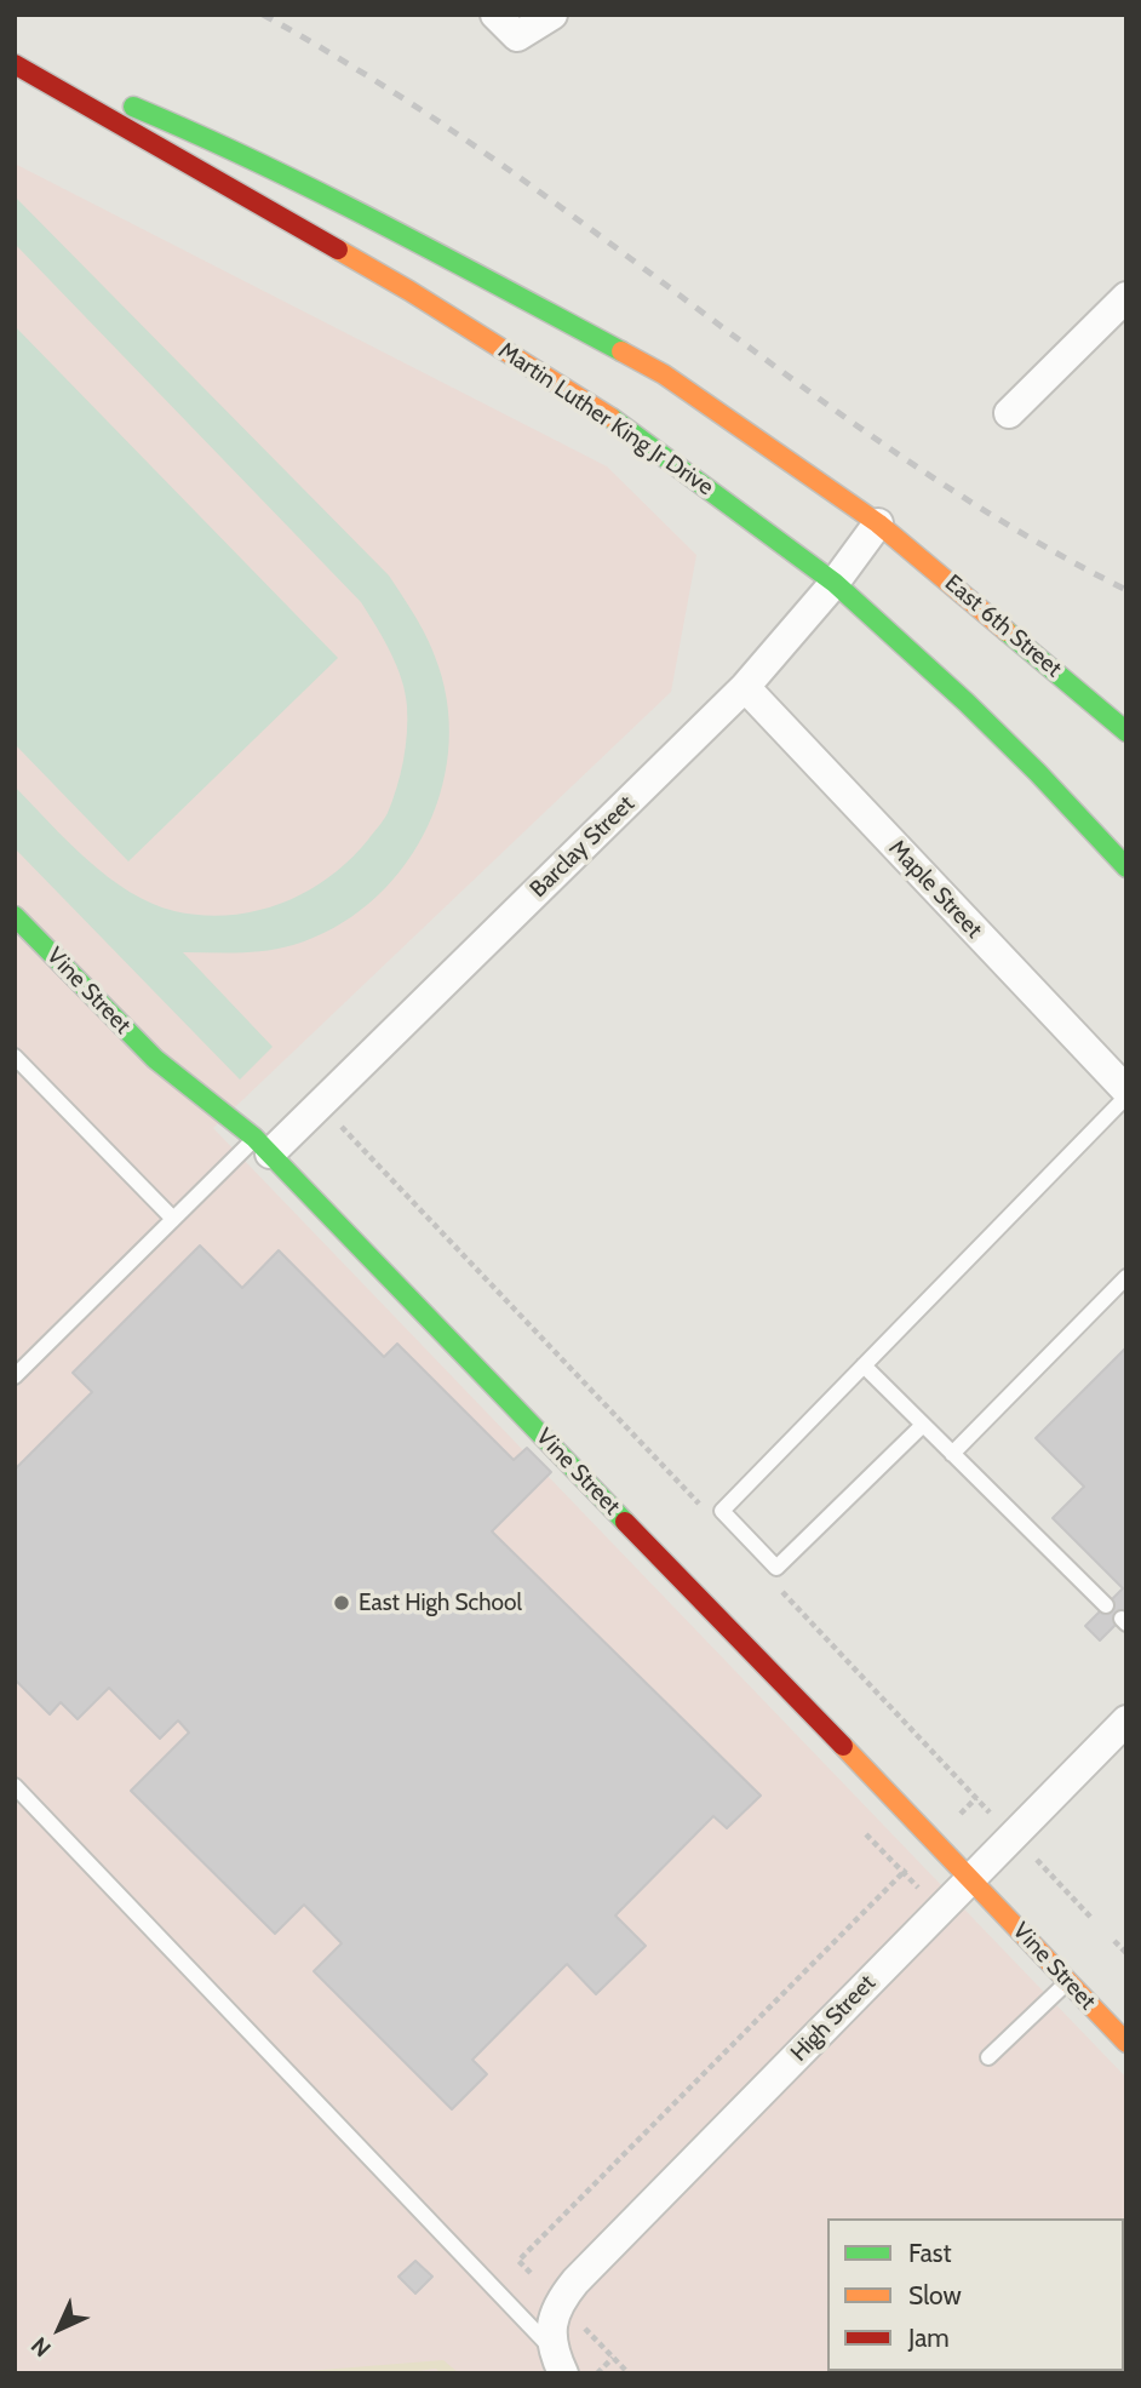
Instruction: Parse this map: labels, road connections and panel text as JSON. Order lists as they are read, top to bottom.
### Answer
{
  "streets": {
    "main road": ["Martin Luther King Jr Drive", "East 6th Street", "Vine Street"],
    "street": ["Barclay Street", "Maple Street", "High Street"]
  },
  "crossings": [
    ["Martin Luther King Jr Drive", "East 6th Street"],
    ["Martin Luther King Jr Drive", "Barclay Street"],
    ["East 6th Street", "Barclay Street"],
    ["Barclay Street", "Maple Street"],
    ["Barclay Street", "Vine Street"],
    ["Vine Street", "High Street"]
  ],
  "places": ["East High School"],
  "legend": ["Fast", "Slow", "Jam"],
  "north": "bottom left"
}
